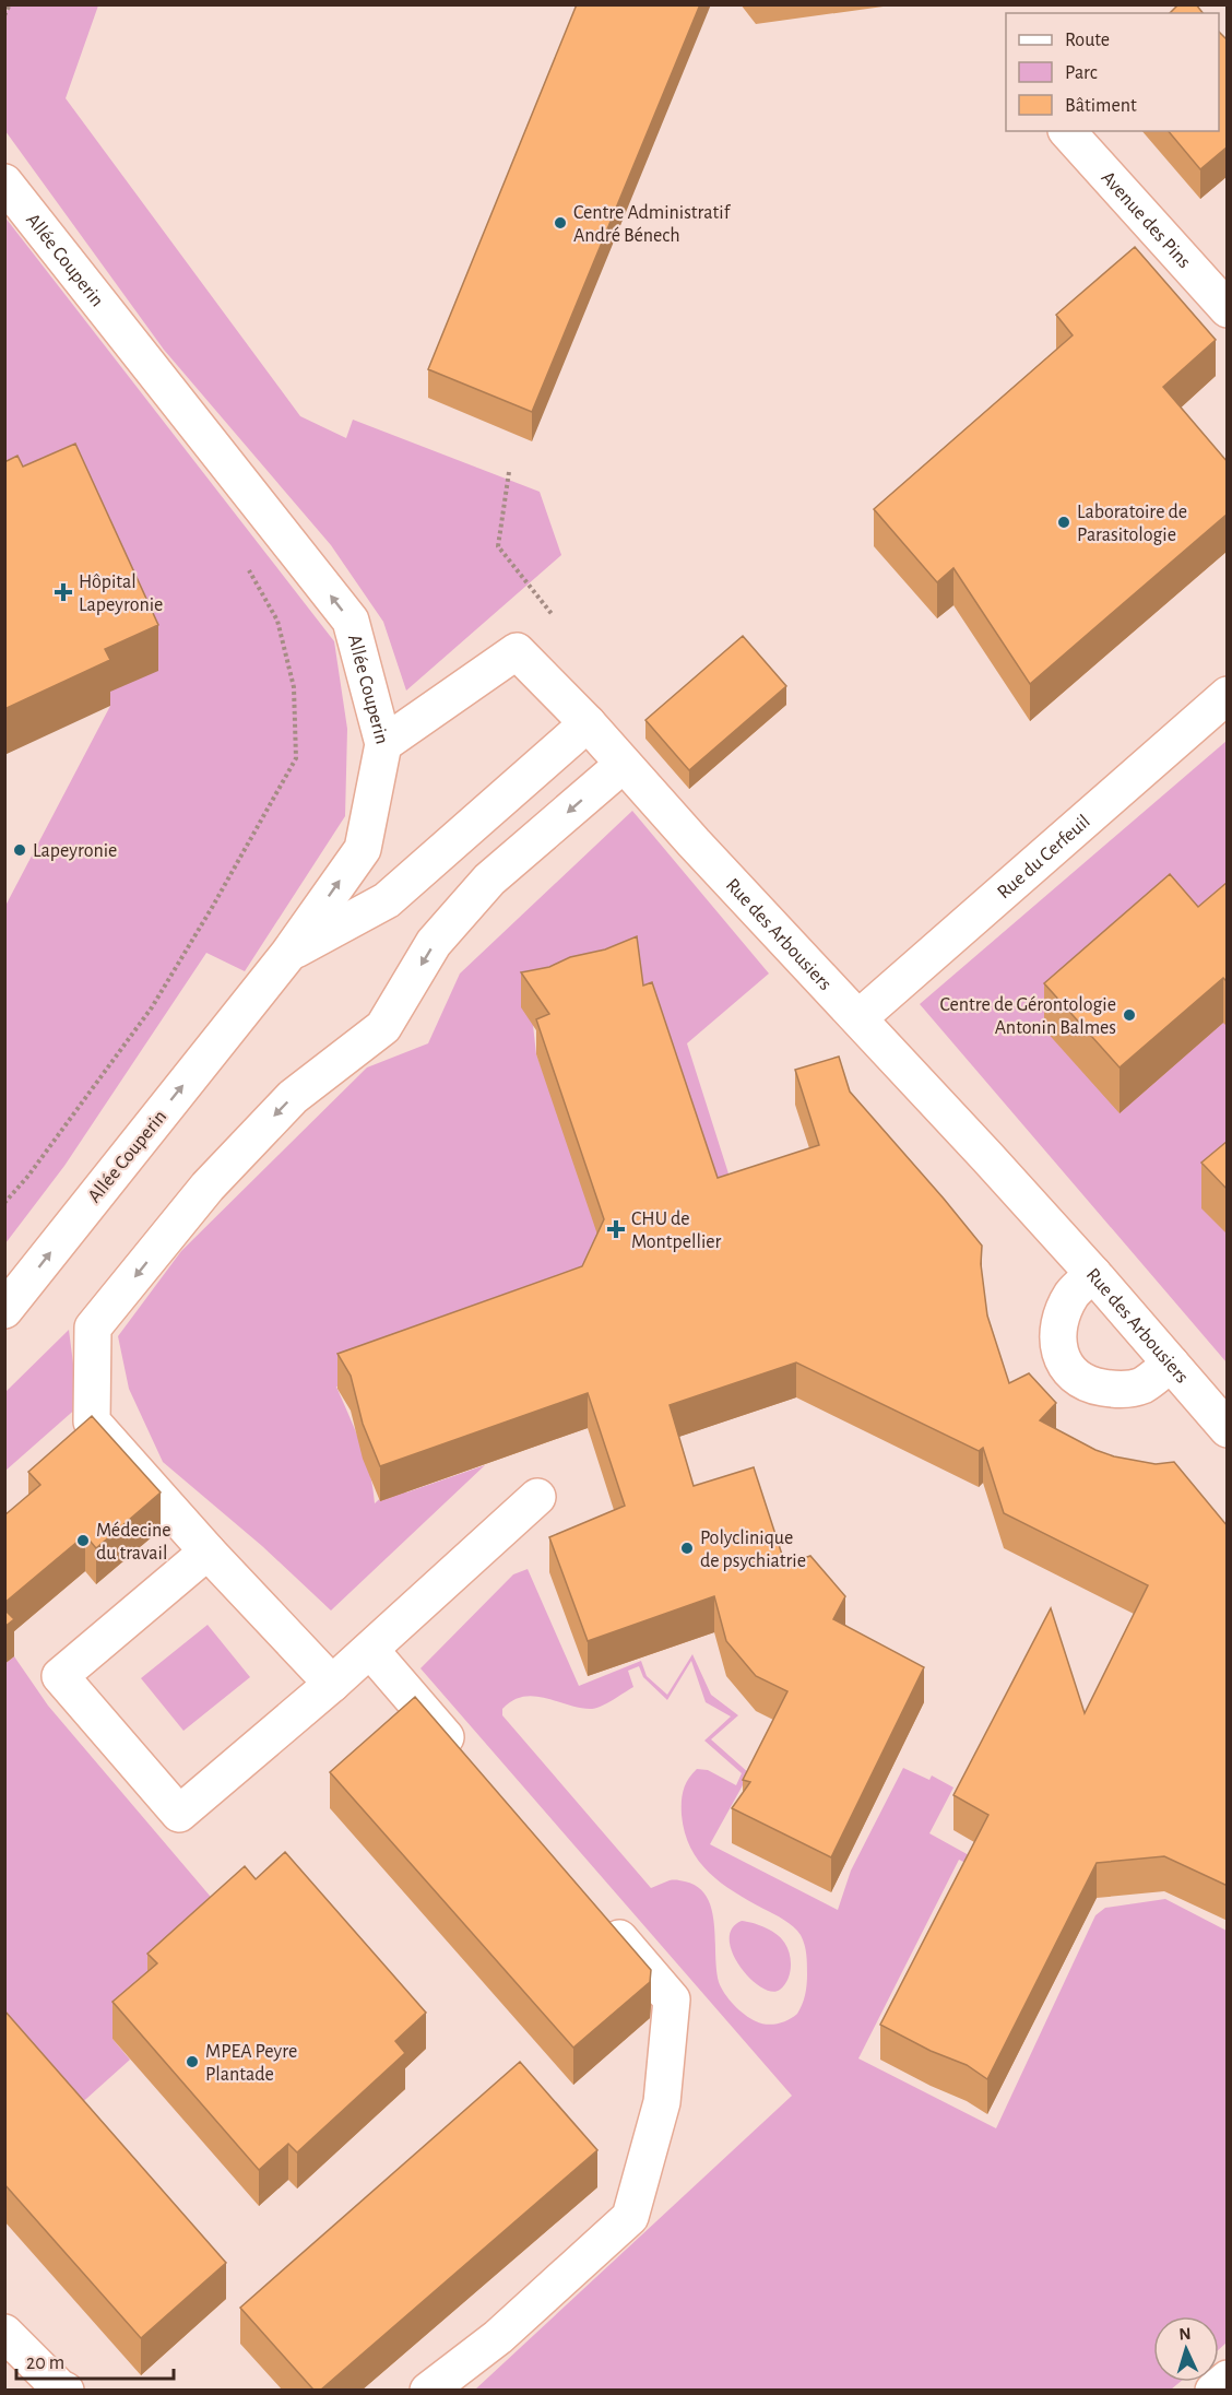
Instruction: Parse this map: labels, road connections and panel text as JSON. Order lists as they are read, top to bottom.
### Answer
{
  "streets": {
    "street": [
      "Avenue des Pins",
      "Allée Couperin",
      "Rue du Cerfeuil",
      "Rue des Arbousiers"
    ]
  },
  "crossings": [
    ["Allée Couperin", "Rue des Arbousiers"],
    ["Rue du Cerfeuil", "Rue des Arbousiers"]
  ],
  "one_way": ["Allée Couperin"],
  "places": {
    "other": [
      "Centre Administratif André Bénech",
      "Laboratoire de Parasitologie",
      "Lapeyronie",
      "Centre de Gérontologie Antonin Balmes",
      "Médecine du travail",
      "Polyclinique de psychiatrie",
      "MPEA Peyre Plantade"
    ],
    "health": ["Hôpital Lapeyronie", "CHU de Montpellier"]
  },
  "legend": ["Route", "Parc", "Bâtiment"],
  "scale_bar": "20 m",
  "north": "top"
}
